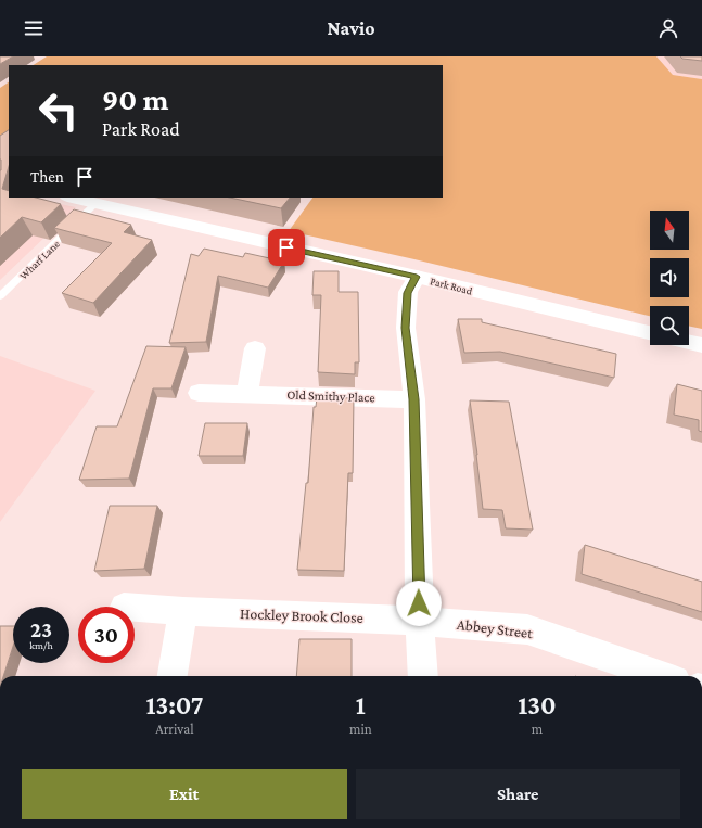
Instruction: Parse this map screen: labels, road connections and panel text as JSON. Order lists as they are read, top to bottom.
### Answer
{
  "streets": {
    "street": [
      "Park Road",
      "Old Smithy Place",
      "Hockley Brook Close",
      "Abbey Street"
    ],
    "lane": ["Wharf Lane"]
  },
  "crossings": [
    ["Wharf Lane", "Park Road"],
    ["Hockley Brook Close", "Abbey Street"]
  ],
  "north": "top",
  "page": {
    "header": "Navio",
    "turn": ["90 m", "Park Road"],
    "then": "Then",
    "speed": "23 km/h",
    "limit": "30",
    "eta": [
      "13:07",
      "Arrival",
      "1",
      "min",
      "130",
      "m"
    ],
    "buttons": ["Exit", "Share"]
  }
}
